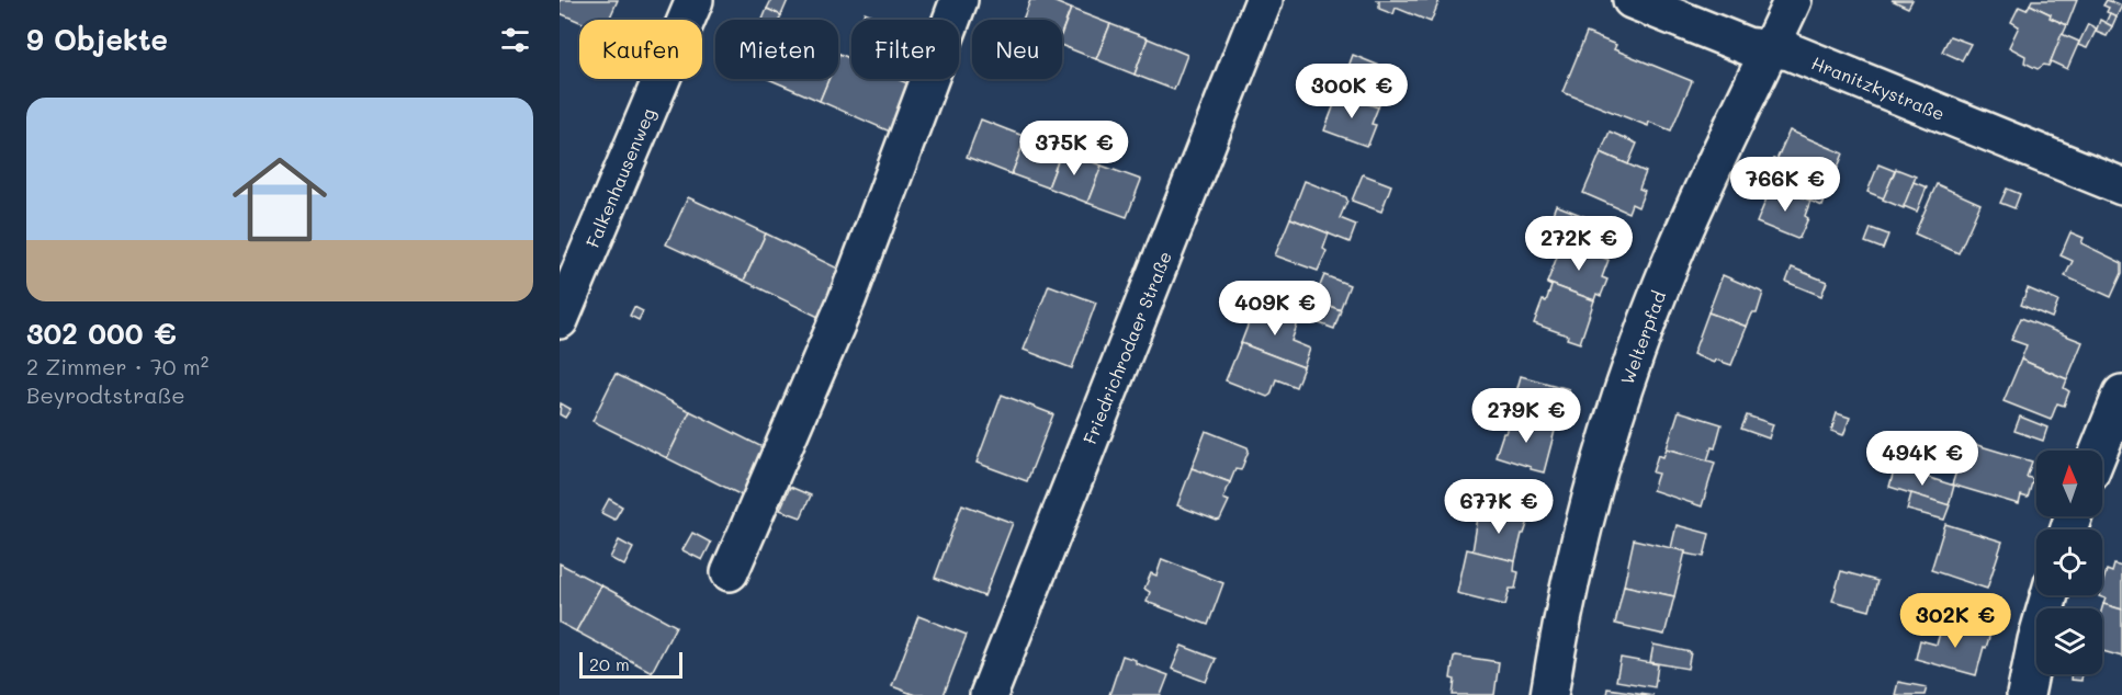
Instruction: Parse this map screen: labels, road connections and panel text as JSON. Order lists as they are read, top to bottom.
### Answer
{
  "streets": {
    "street": [
      "Hranitzkystraße",
      "Falkenhausenweg",
      "Welterpfad",
      "Friedrichrodaer Straße"
    ]
  },
  "crossings": [
    ["Hranitzkystraße", "Welterpfad"]
  ],
  "scale_bar": "20 m",
  "north": "top",
  "page": {
    "heading": "9 Objekte",
    "chip": [
      "Kaufen",
      "Mieten",
      "Filter",
      "Neu"
    ],
    "price": [
      "300K €",
      "375K €",
      "766K €",
      "272K €",
      "409K €",
      "279K €",
      "494K €",
      "677K €",
      "302K €"
    ],
    "list": [
      {
        "name": "302 000 €",
        "note": "2 Zimmer · 70 m² · Beyrodtstraße"
      }
    ],
    "scale": "20 m"
  }
}
